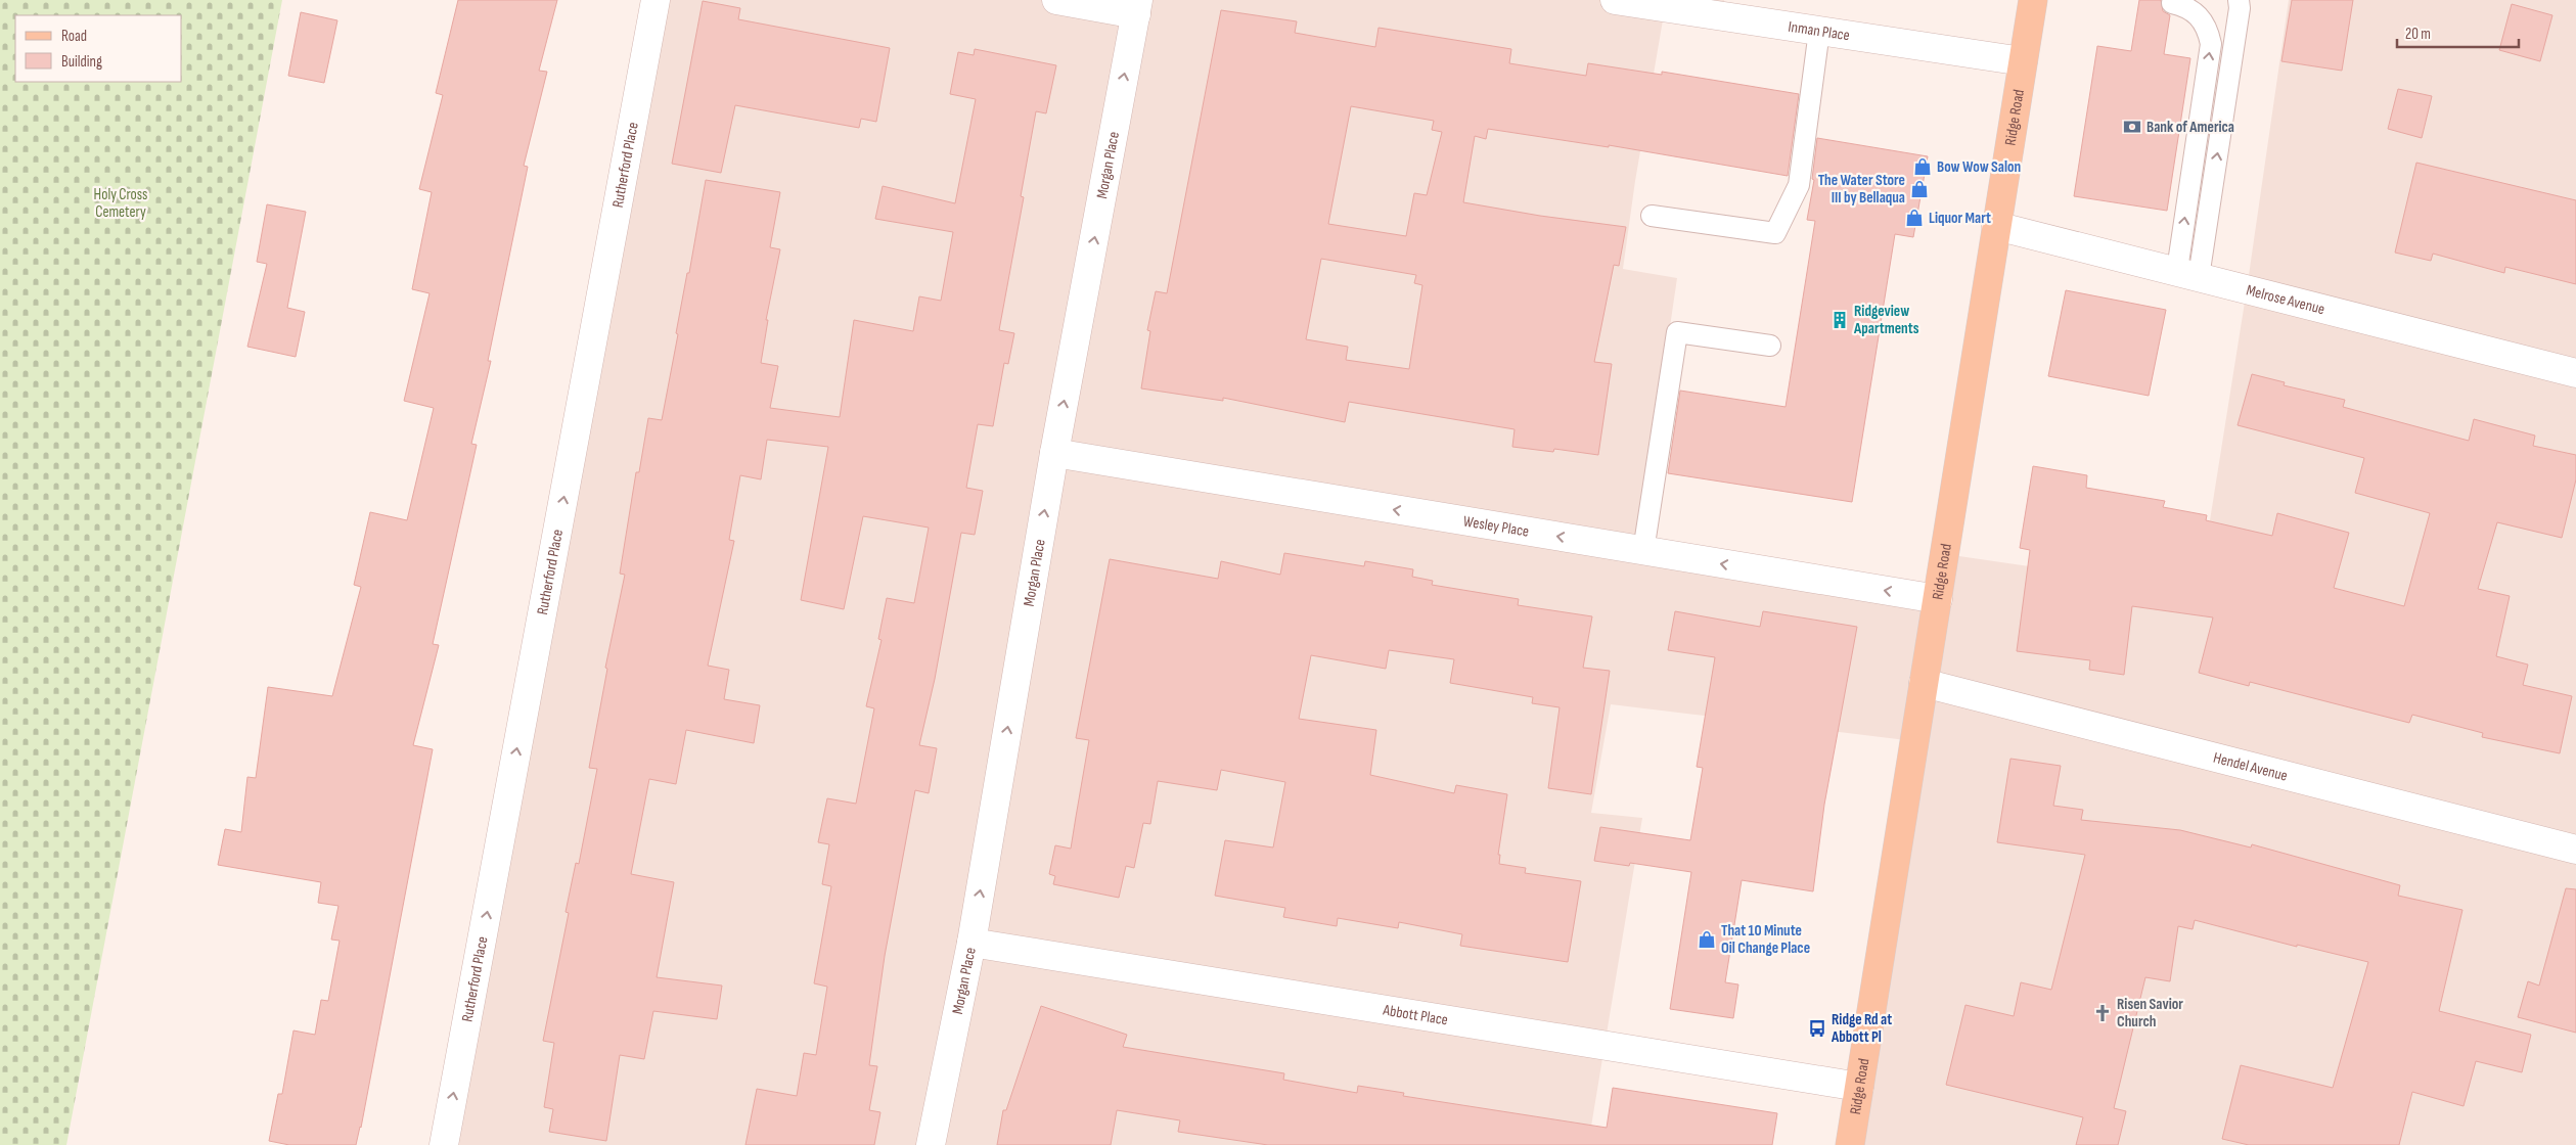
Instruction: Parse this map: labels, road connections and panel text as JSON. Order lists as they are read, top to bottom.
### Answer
{
  "streets": {
    "main road": ["Ridge Road"],
    "street": [
      "Inman Place",
      "Morgan Place",
      "Rutherford Place",
      "Melrose Avenue",
      "Wesley Place",
      "Hendel Avenue",
      "Abbott Place"
    ]
  },
  "crossings": [
    ["Inman Place", "Ridge Road"],
    ["Ridge Road", "Melrose Avenue"],
    ["Ridge Road", "Wesley Place"],
    ["Ridge Road", "Hendel Avenue"],
    ["Ridge Road", "Abbott Place"],
    ["Morgan Place", "Wesley Place"],
    ["Morgan Place", "Abbott Place"]
  ],
  "one_way": ["Morgan Place", "Rutherford Place", "Wesley Place"],
  "parks": ["Holy Cross Cemetery"],
  "places": {
    "bank": ["Bank of America"],
    "shop": [
      "Bow Wow Salon",
      "The Water Store III by Bellaqua",
      "Liquor Mart",
      "That 10 Minute Oil Change Place"
    ],
    "building": ["Ridgeview Apartments"],
    "church": ["Risen Savior Church"],
    "bus stop": ["Ridge Rd at Abbott Pl"]
  },
  "legend": ["Road", "Building"],
  "scale_bar": "20 m"
}
